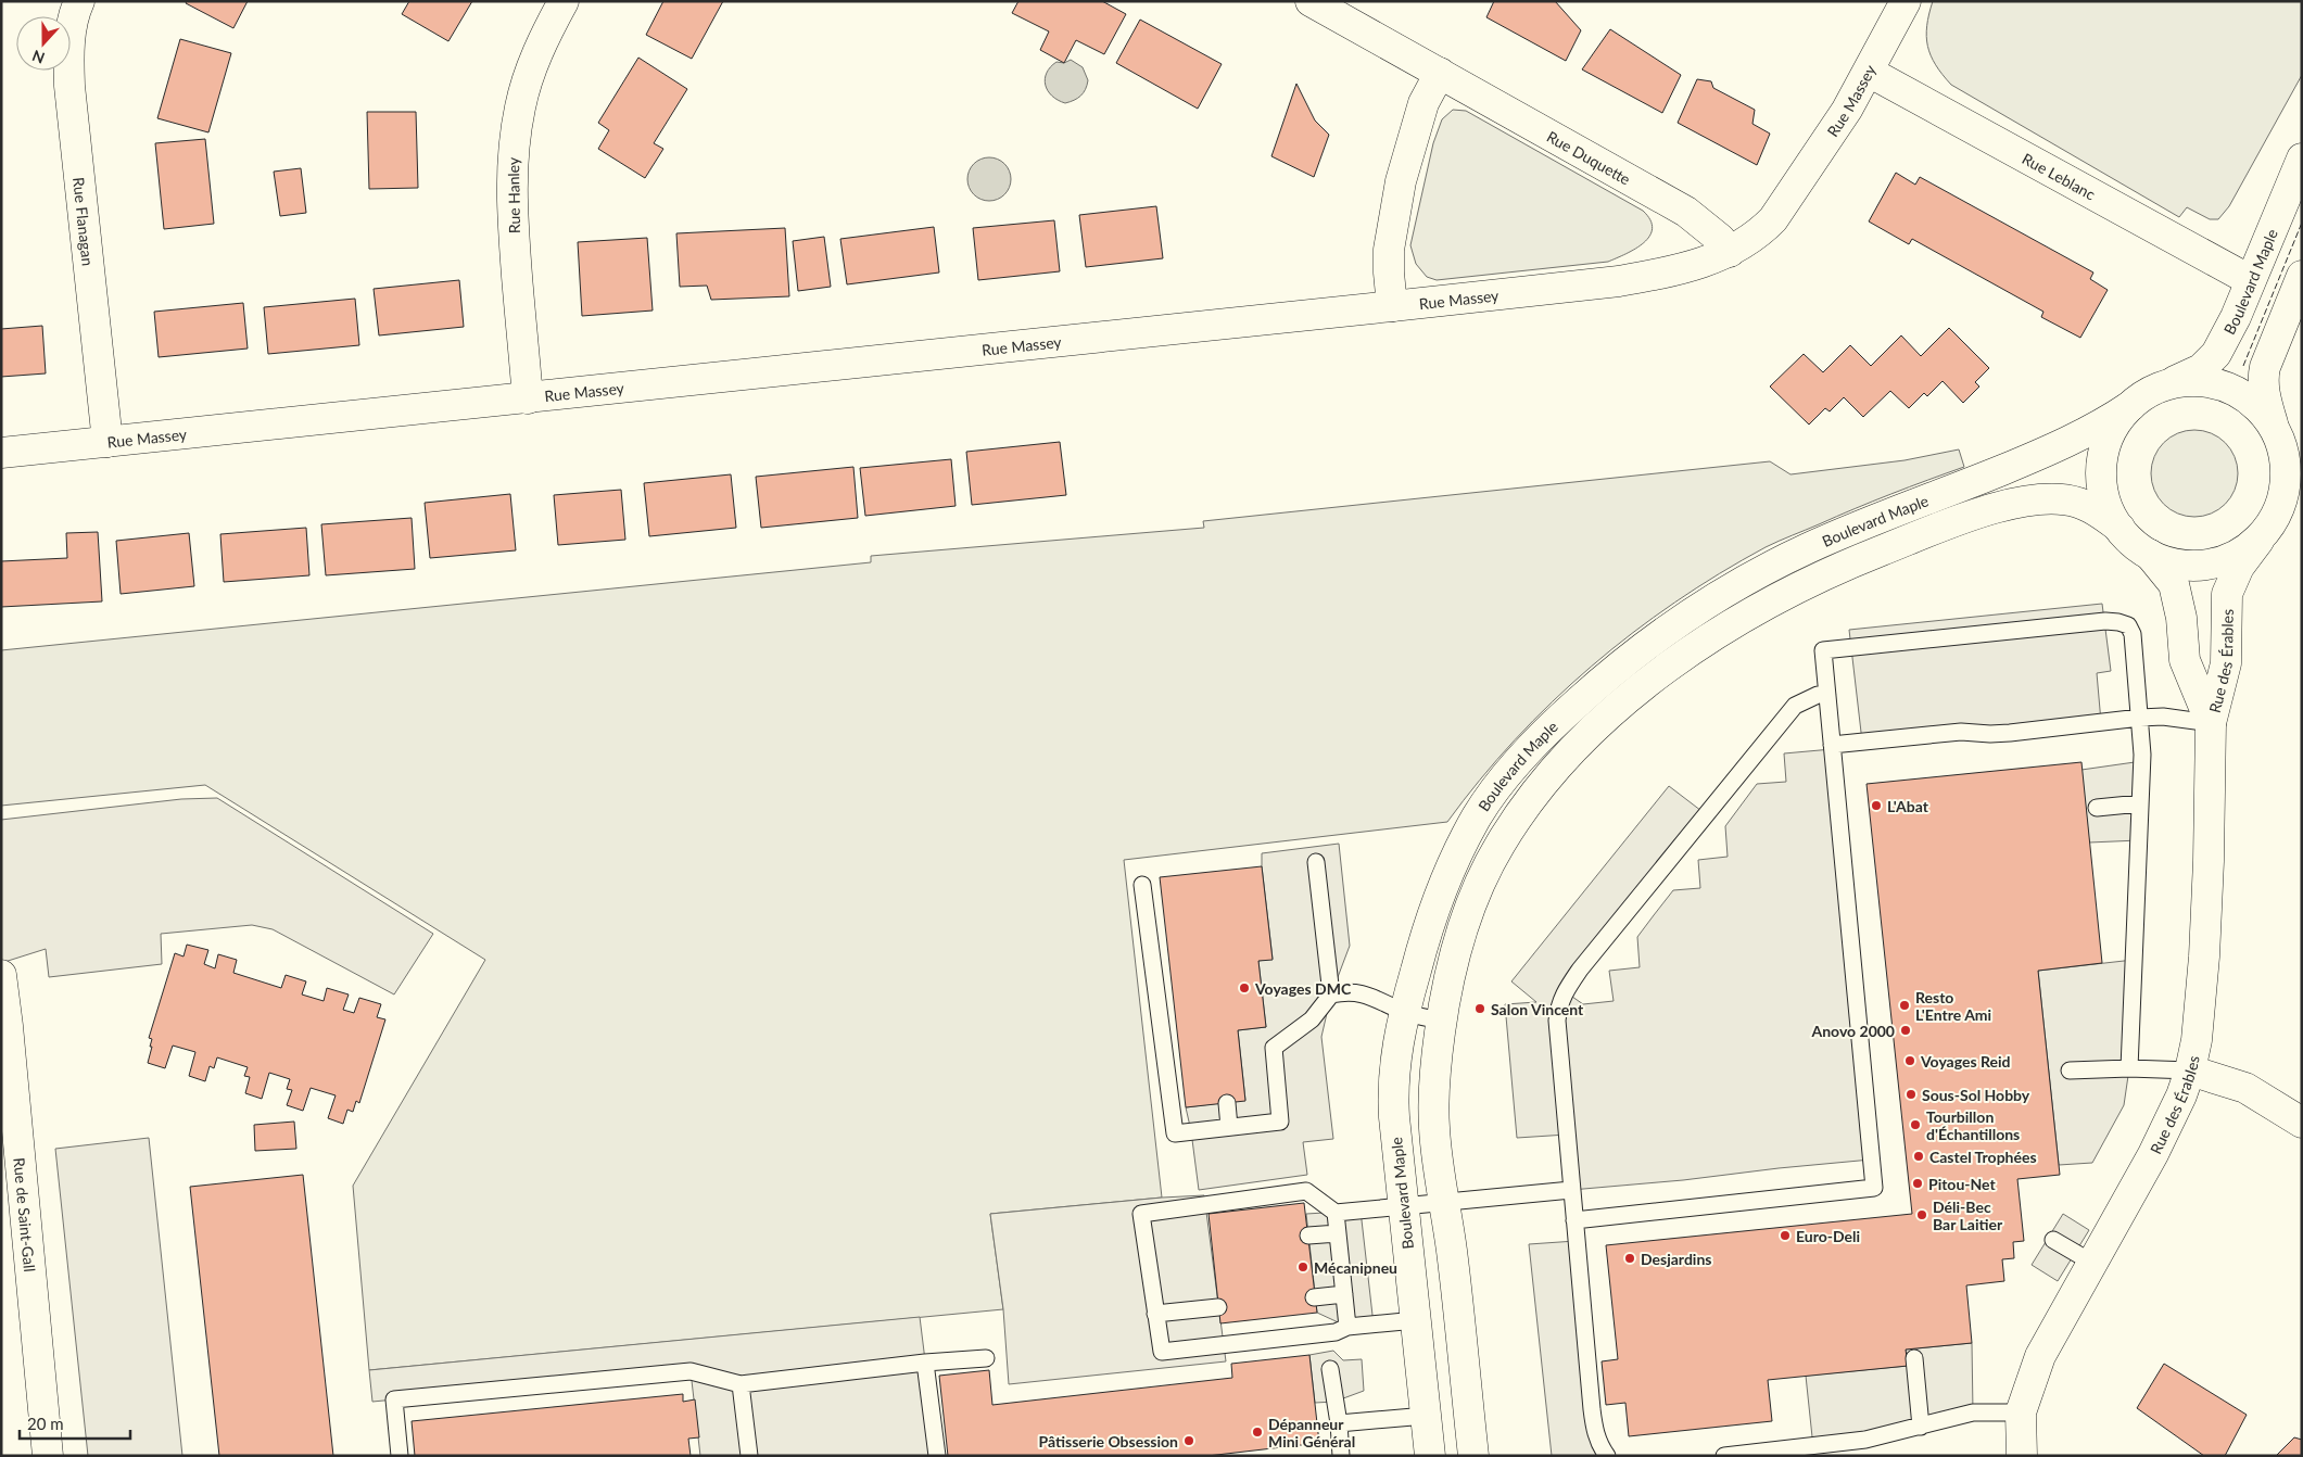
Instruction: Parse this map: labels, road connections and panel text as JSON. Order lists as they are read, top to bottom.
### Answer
{
  "streets": {
    "street": [
      "Rue Massey",
      "Rue Duquette",
      "Rue Leblanc",
      "Rue Hanley",
      "Rue Flanagan",
      "Boulevard Maple",
      "Rue des Érables",
      "Rue de Saint-Gall"
    ]
  },
  "crossings": [
    ["Rue Massey", "Rue Duquette"],
    ["Rue Massey", "Rue Leblanc"],
    ["Rue Massey", "Rue Hanley"],
    ["Rue Massey", "Rue Flanagan"],
    ["Rue Leblanc", "Boulevard Maple"],
    ["Boulevard Maple", "Rue des Érables"]
  ],
  "places": [
    "L'Abat",
    "Voyages DMC",
    "Resto L'Entre Ami",
    "Salon Vincent",
    "Anovo 2000",
    "Voyages Reid",
    "Sous-Sol Hobby",
    "Tourbillon d'Échantillons",
    "Castel Trophées",
    "Pitou-Net",
    "Déli-Bec Bar Laitier",
    "Euro-Deli",
    "Desjardins",
    "Mécanipneu",
    "Dépanneur Mini Général",
    "Pâtisserie Obsession"
  ],
  "scale_bar": "20 m",
  "north": "bottom"
}
